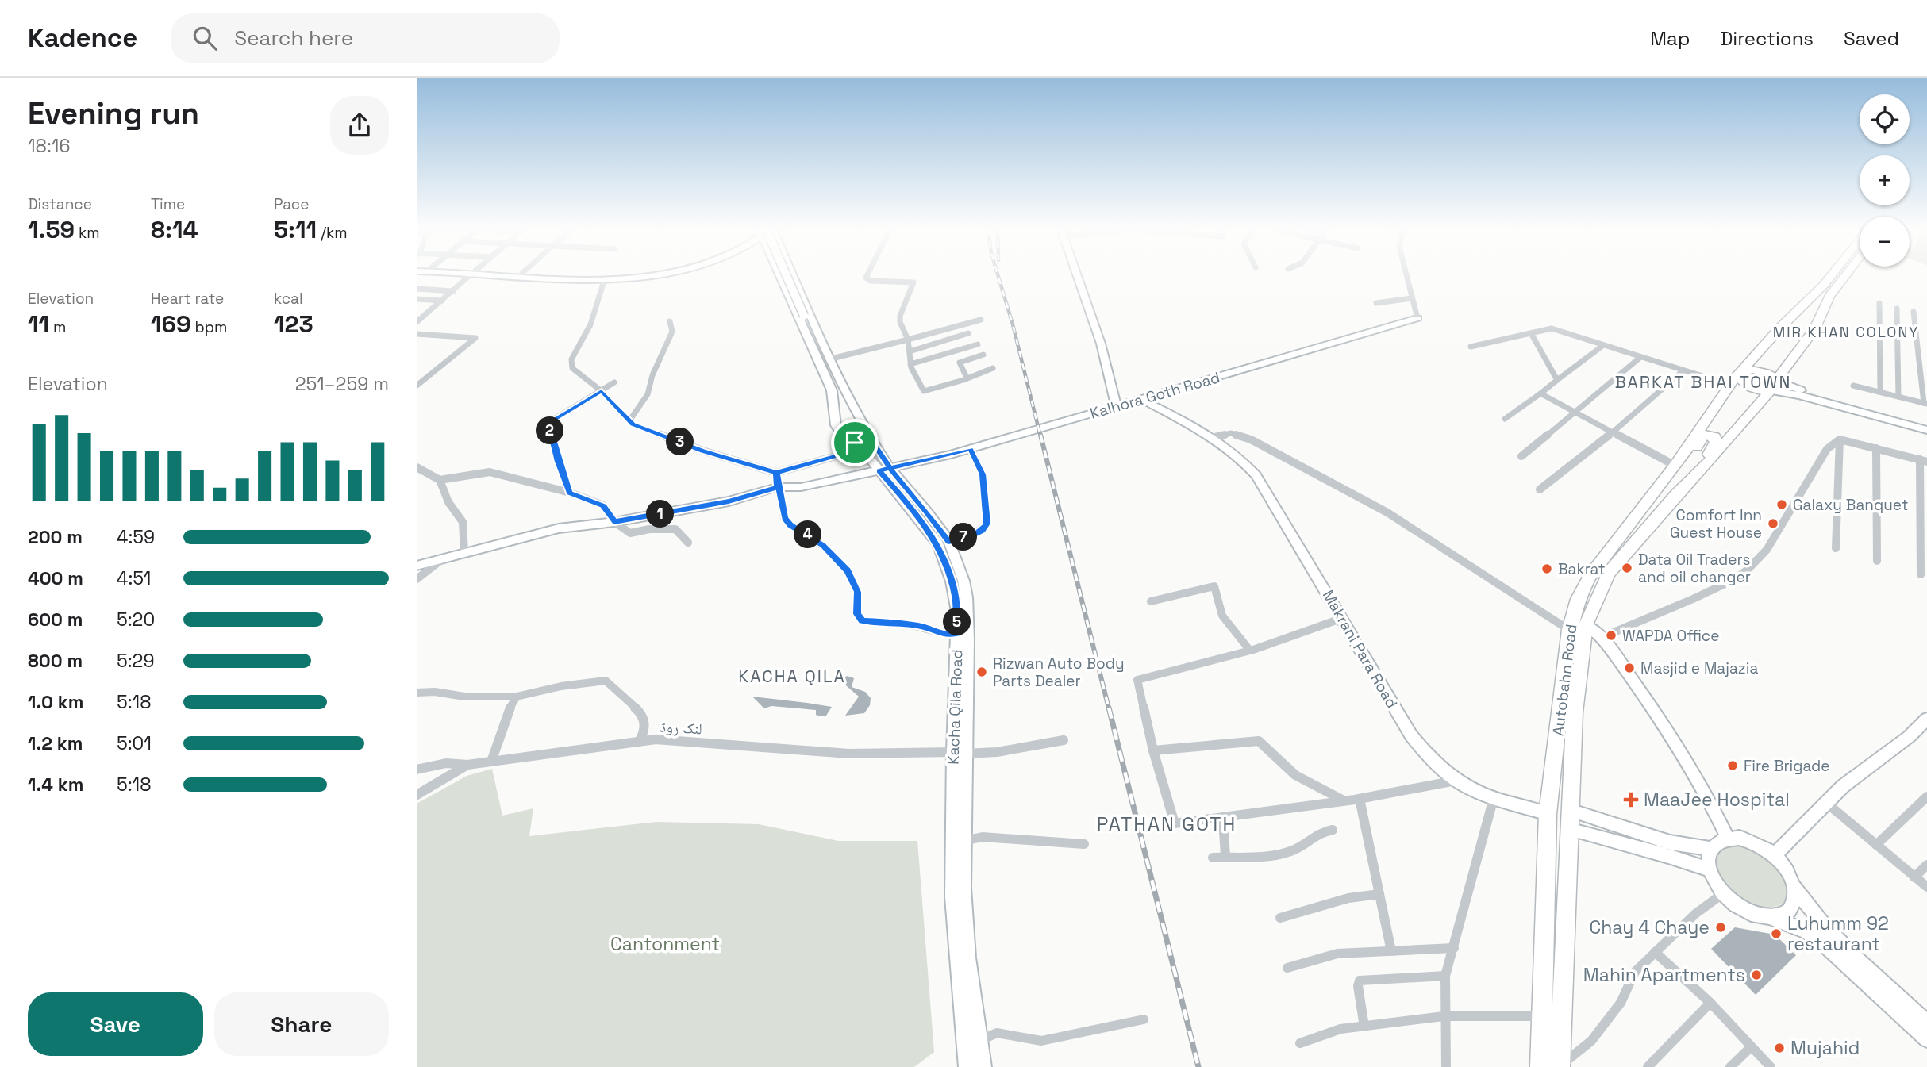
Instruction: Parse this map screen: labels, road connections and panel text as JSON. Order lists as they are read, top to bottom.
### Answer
{
  "streets": {
    "highway": ["Autobahn Road"],
    "street": [
      "Kalhora Goth Road",
      "Makrani Para Road",
      "Kacha Qila Road",
      "لنک روڈ"
    ]
  },
  "crossings": [
    ["Kalhora Goth Road", "Makrani Para Road"],
    ["Kalhora Goth Road", "Kacha Qila Road"],
    ["Makrani Para Road", "Autobahn Road"],
    ["Kacha Qila Road", "لنک روڈ"]
  ],
  "districts": [
    "MIR KHAN COLONY",
    "BARKAT BHAI TOWN",
    "KACHA QILA",
    "PATHAN GOTH"
  ],
  "parks": ["Cantonment"],
  "places": {
    "other": [
      "Galaxy Banquet",
      "Comfort Inn Guest House",
      "Data Oil Traders and oil changer",
      "Bakrat",
      "WAPDA Office",
      "Masjid e Majazia",
      "Rizwan Auto Body Parts Dealer",
      "Fire Brigade",
      "Chay 4 Chaye",
      "Luhumm 92 restaurant",
      "Mahin Apartments",
      "Mujahid"
    ],
    "health": ["MaaJee Hospital"]
  },
  "page": {
    "header": "Kadence",
    "search": "Search here",
    "nav": ["Map", "Directions", "Saved"],
    "heading": ["Evening run", "18:16"],
    "map_buttons": ["+", "−"],
    "stats": [
      ["Distance", "1.59 km"],
      ["Time", "8:14"],
      ["Pace", "5:11 /km"],
      ["Elevation", "11 m"],
      ["Heart rate", "169 bpm"],
      ["kcal", "123"]
    ],
    "chart": ["Elevation", "251–259 m"],
    "pins": [
      "2",
      "3",
      "1",
      "4",
      "7",
      "5"
    ],
    "list": [
      {
        "name": "200 m",
        "note": "4:59"
      },
      {
        "name": "400 m",
        "note": "4:51"
      },
      {
        "name": "600 m",
        "note": "5:20"
      },
      {
        "name": "800 m",
        "note": "5:29"
      },
      {
        "name": "1.0 km",
        "note": "5:18"
      },
      {
        "name": "1.2 km",
        "note": "5:01"
      },
      {
        "name": "1.4 km",
        "note": "5:18"
      }
    ],
    "buttons": ["Save", "Share"]
  }
}
